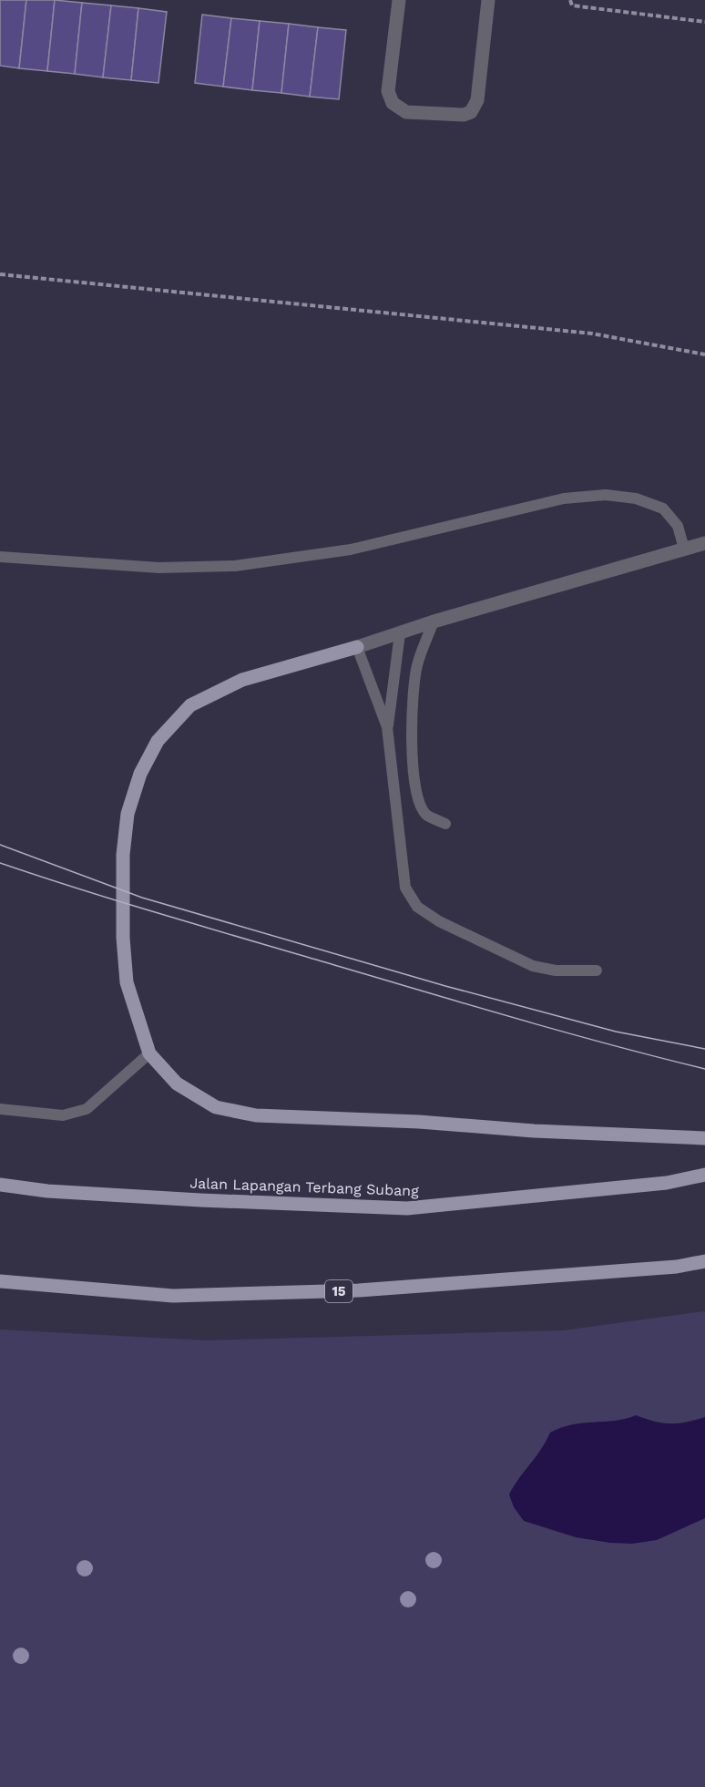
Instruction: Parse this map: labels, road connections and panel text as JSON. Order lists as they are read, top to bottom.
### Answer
{
  "streets": {
    "main road": ["Jalan Lapangan Terbang Subang", "15"]
  }
}
